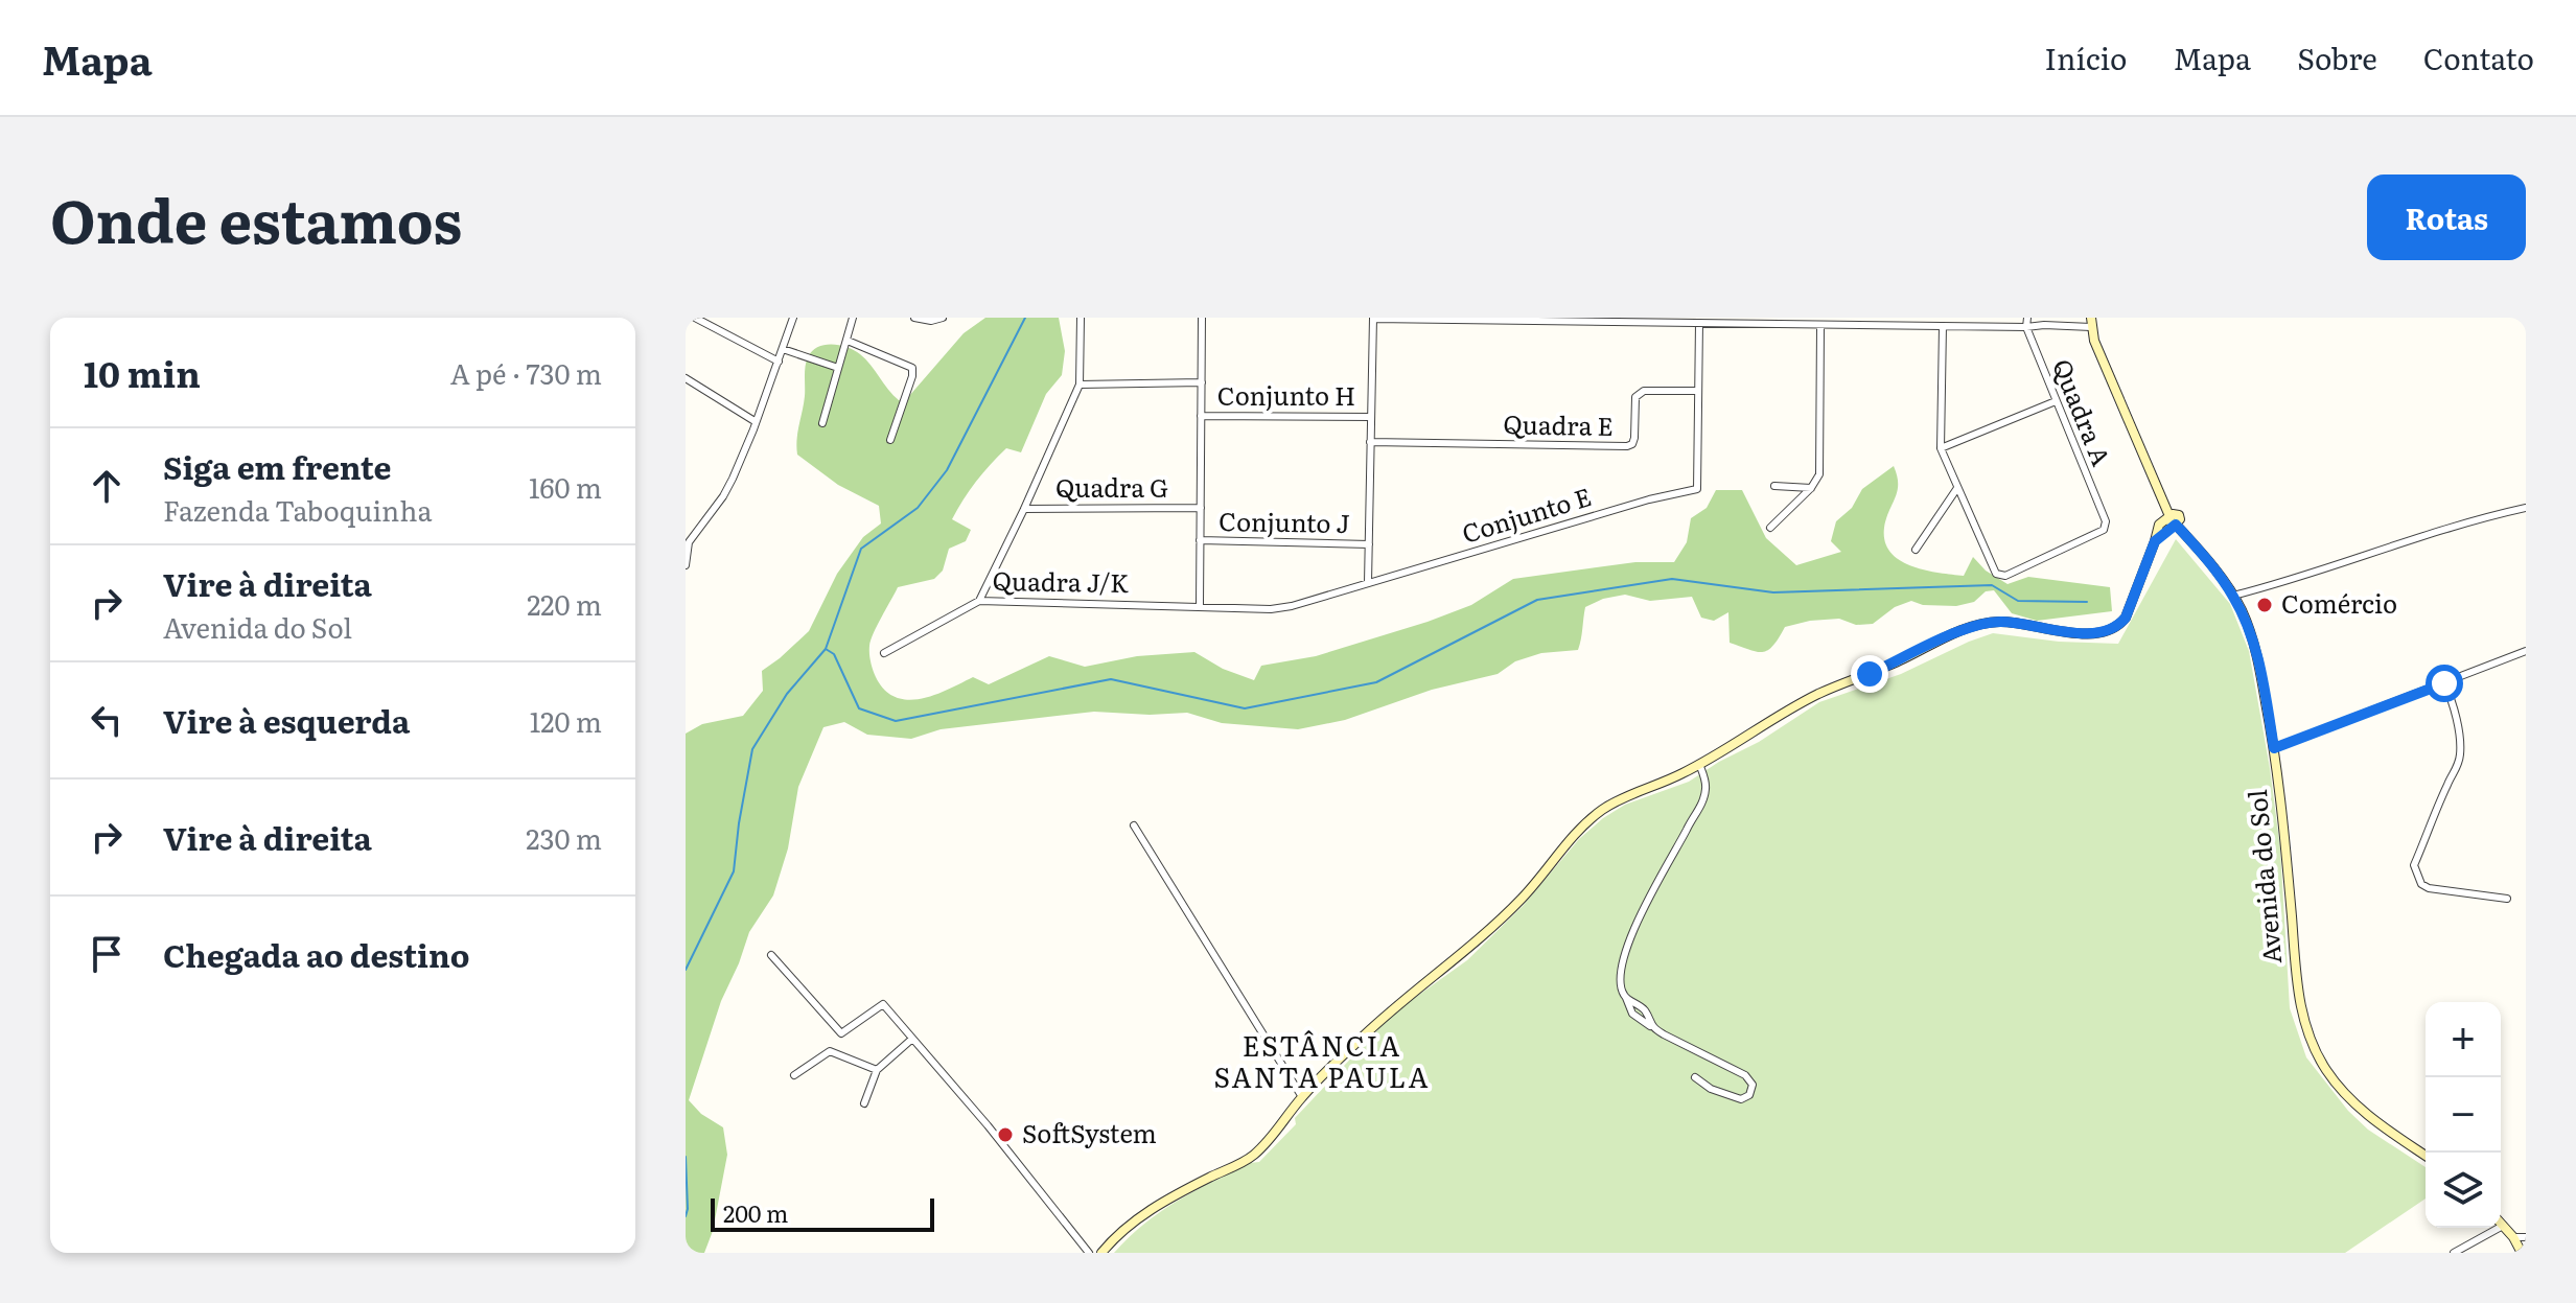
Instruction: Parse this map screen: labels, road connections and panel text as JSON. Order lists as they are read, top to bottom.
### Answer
{
  "streets": {
    "street": [
      "Conjunto H",
      "Quadra A",
      "Quadra E",
      "Quadra G",
      "Conjunto E",
      "Conjunto J",
      "Quadra J/K",
      "Avenida do Sol"
    ]
  },
  "crossings": [
    ["Quadra E", "Conjunto E"],
    ["Conjunto E", "Quadra J/K"]
  ],
  "districts": ["ESTÂNCIA SANTA PAULA"],
  "places": ["Comércio", "SoftSystem"],
  "scale_bar": "200 m",
  "page": {
    "header": "Mapa",
    "nav": [
      "Início",
      "Mapa",
      "Sobre",
      "Contato"
    ],
    "title": "Onde estamos",
    "buttons": "Rotas",
    "heading": ["10 min", "A pé · 730 m"],
    "list": [
      ["Siga em frente", "Fazenda Taboquinha", "160 m"],
      ["Vire à direita", "Avenida do Sol", "220 m"],
      ["Vire à esquerda", "120 m"],
      ["Vire à direita", "230 m"],
      "Chegada ao destino"
    ],
    "map_buttons": ["+", "−"],
    "scale": "200 m"
  }
}
